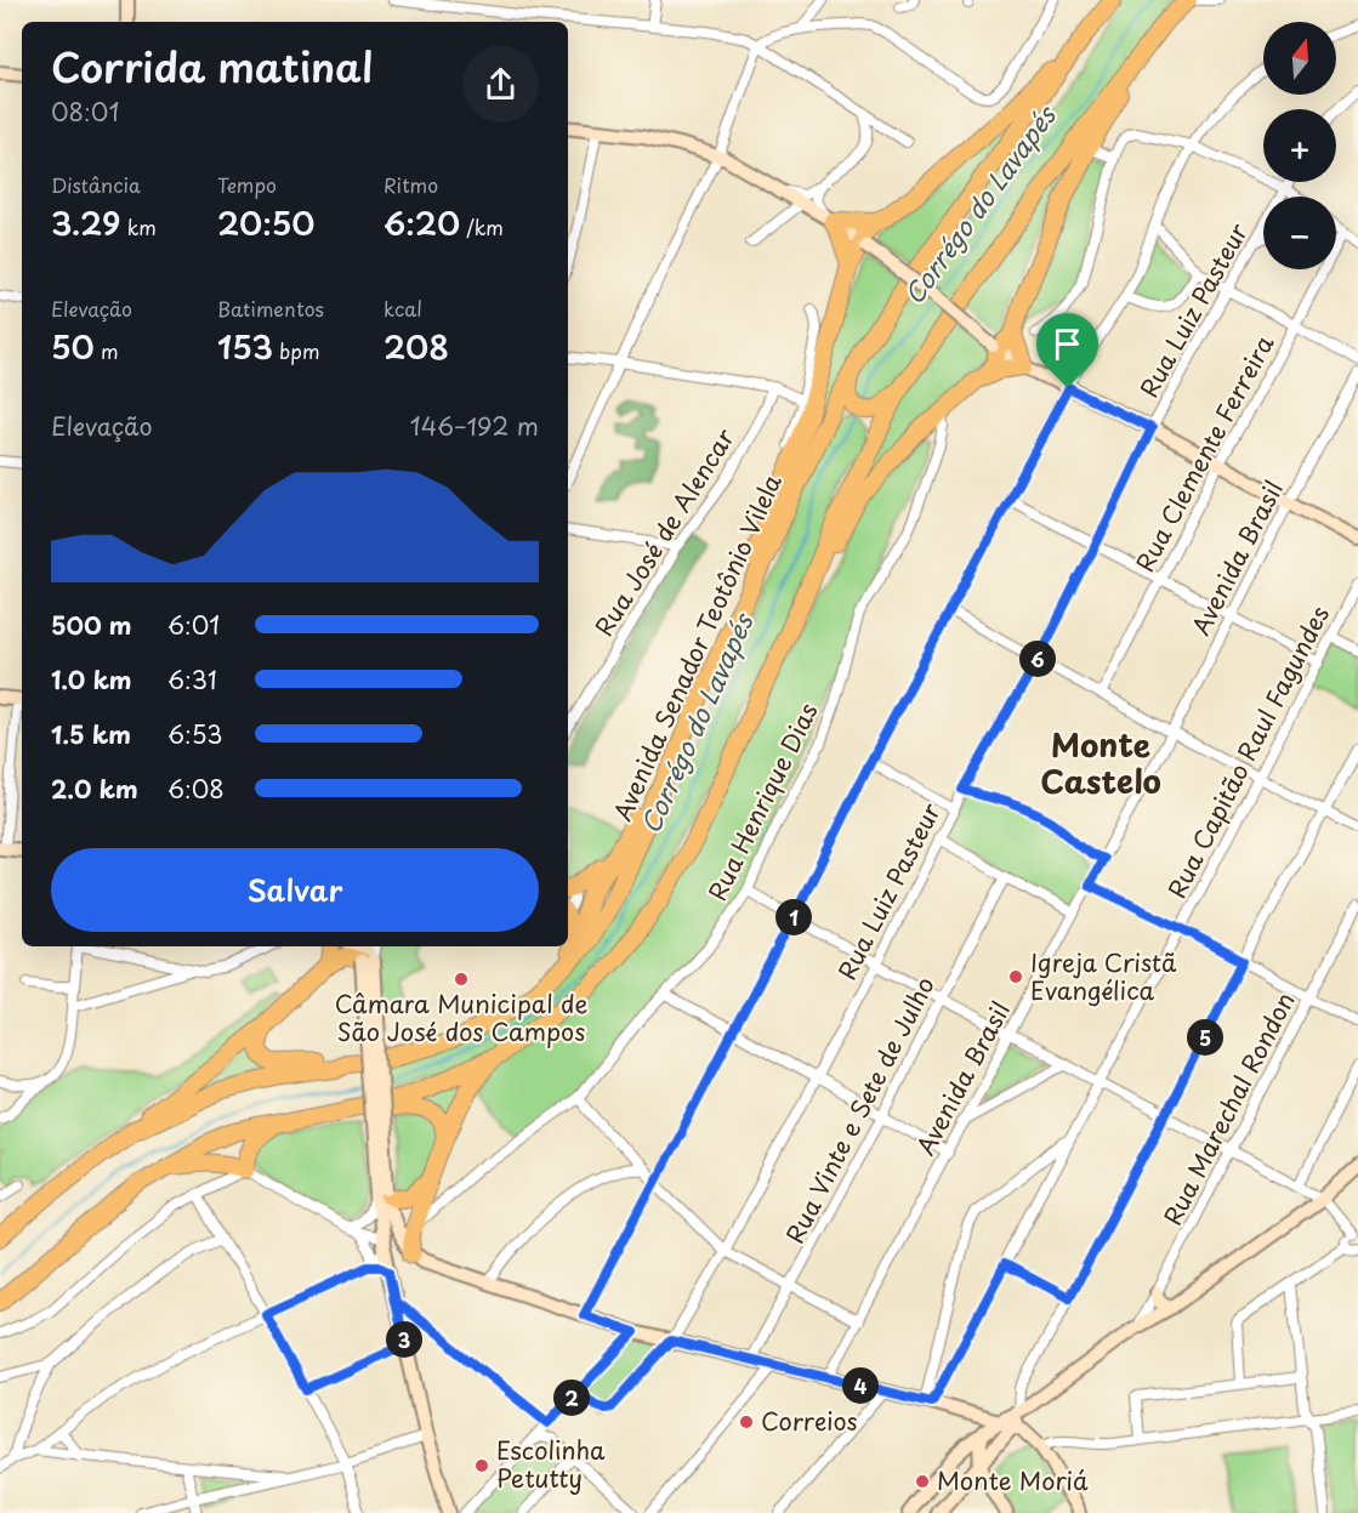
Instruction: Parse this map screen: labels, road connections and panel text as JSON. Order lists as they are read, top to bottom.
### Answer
{
  "streets": {
    "highway": ["Avenida Senador Teotônio Vilela"],
    "street": [
      "Rua Luiz Pasteur",
      "Rua Clemente Ferreira",
      "Rua José de Alencar",
      "Avenida Brasil",
      "Rua Capitão Raul Fagundes",
      "Rua Henrique Dias",
      "Rua Marechal Rondon",
      "Rua Vinte e Sete de Julho"
    ]
  },
  "districts": ["Monte Castelo"],
  "water": ["Corrégo do Lavapés"],
  "places": [
    "Igreja Cristã Evangélica",
    "Câmara Municipal de São José dos Campos",
    "Correios",
    "Escolinha Petutty",
    "Monte Moriá"
  ],
  "north": "top",
  "page": {
    "map_buttons": ["+", "−"],
    "heading": ["Corrida matinal", "08:01"],
    "stats": [
      ["Distância", "3.29 km"],
      ["Tempo", "20:50"],
      ["Ritmo", "6:20 /km"],
      ["Elevação", "50 m"],
      ["Batimentos", "153 bpm"],
      ["kcal", "208"]
    ],
    "chart": ["Elevação", "146–192 m"],
    "list": [
      {
        "name": "500 m",
        "note": "6:01"
      },
      {
        "name": "1.0 km",
        "note": "6:31"
      },
      {
        "name": "1.5 km",
        "note": "6:53"
      },
      {
        "name": "2.0 km",
        "note": "6:08"
      }
    ],
    "pins": [
      "6",
      "1",
      "5",
      "3",
      "4",
      "2"
    ],
    "buttons": "Salvar"
  }
}
